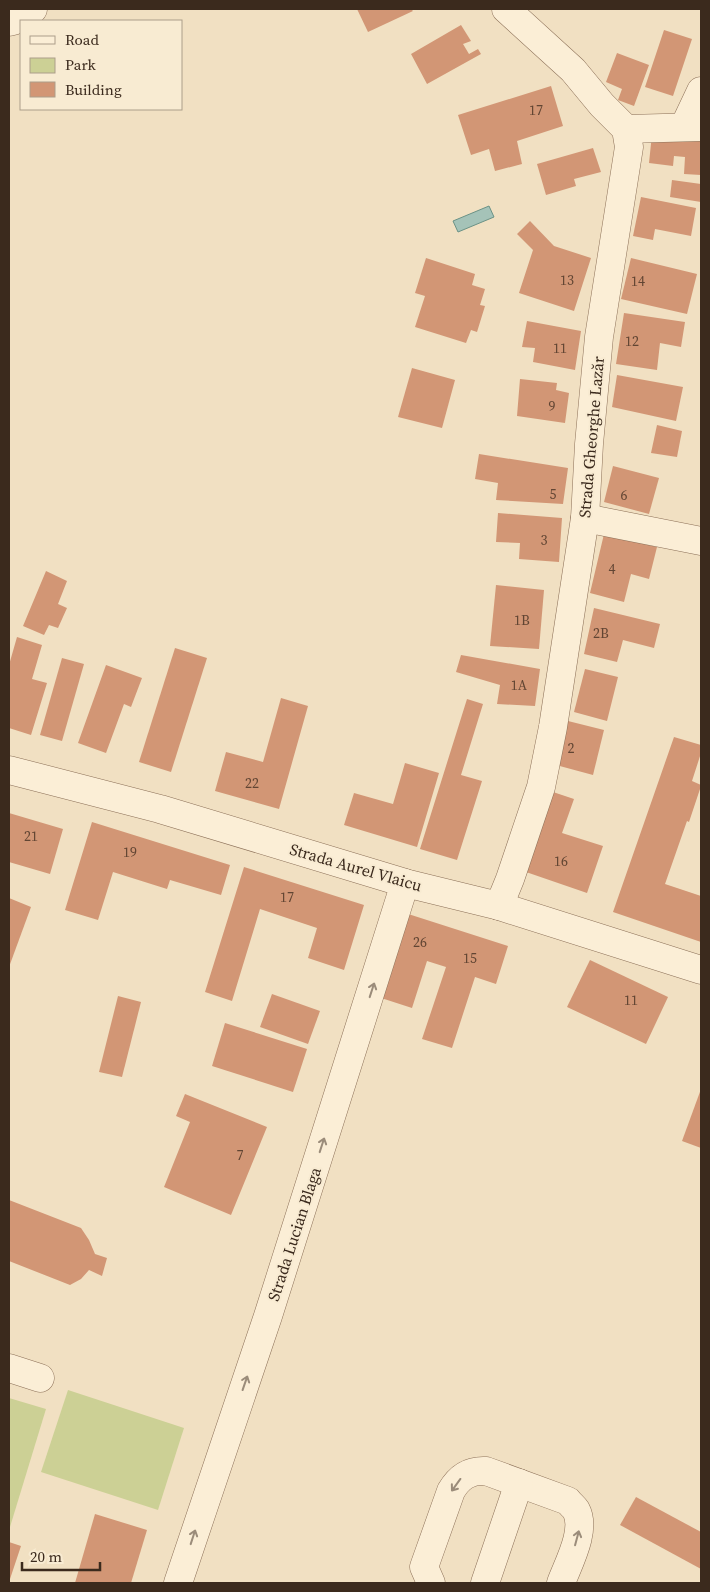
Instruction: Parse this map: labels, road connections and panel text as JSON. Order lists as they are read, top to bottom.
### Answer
{
  "streets": {
    "street": ["Strada Gheorghe Lazăr", "Strada Aurel Vlaicu", "Strada Lucian Blaga"]
  },
  "crossings": [
    ["Strada Gheorghe Lazăr", "Strada Aurel Vlaicu"],
    ["Strada Aurel Vlaicu", "Strada Lucian Blaga"]
  ],
  "one_way": ["Strada Lucian Blaga"],
  "house_numbers": [
    "17",
    "13",
    "14",
    "12",
    "11",
    "9",
    "5",
    "6",
    "3",
    "4",
    "1B",
    "2B",
    "1A",
    "2",
    "22",
    "21",
    "19",
    "16",
    "17",
    "26",
    "15",
    "11",
    "7"
  ],
  "legend": ["Road", "Park", "Building"],
  "scale_bar": "20 m"
}
